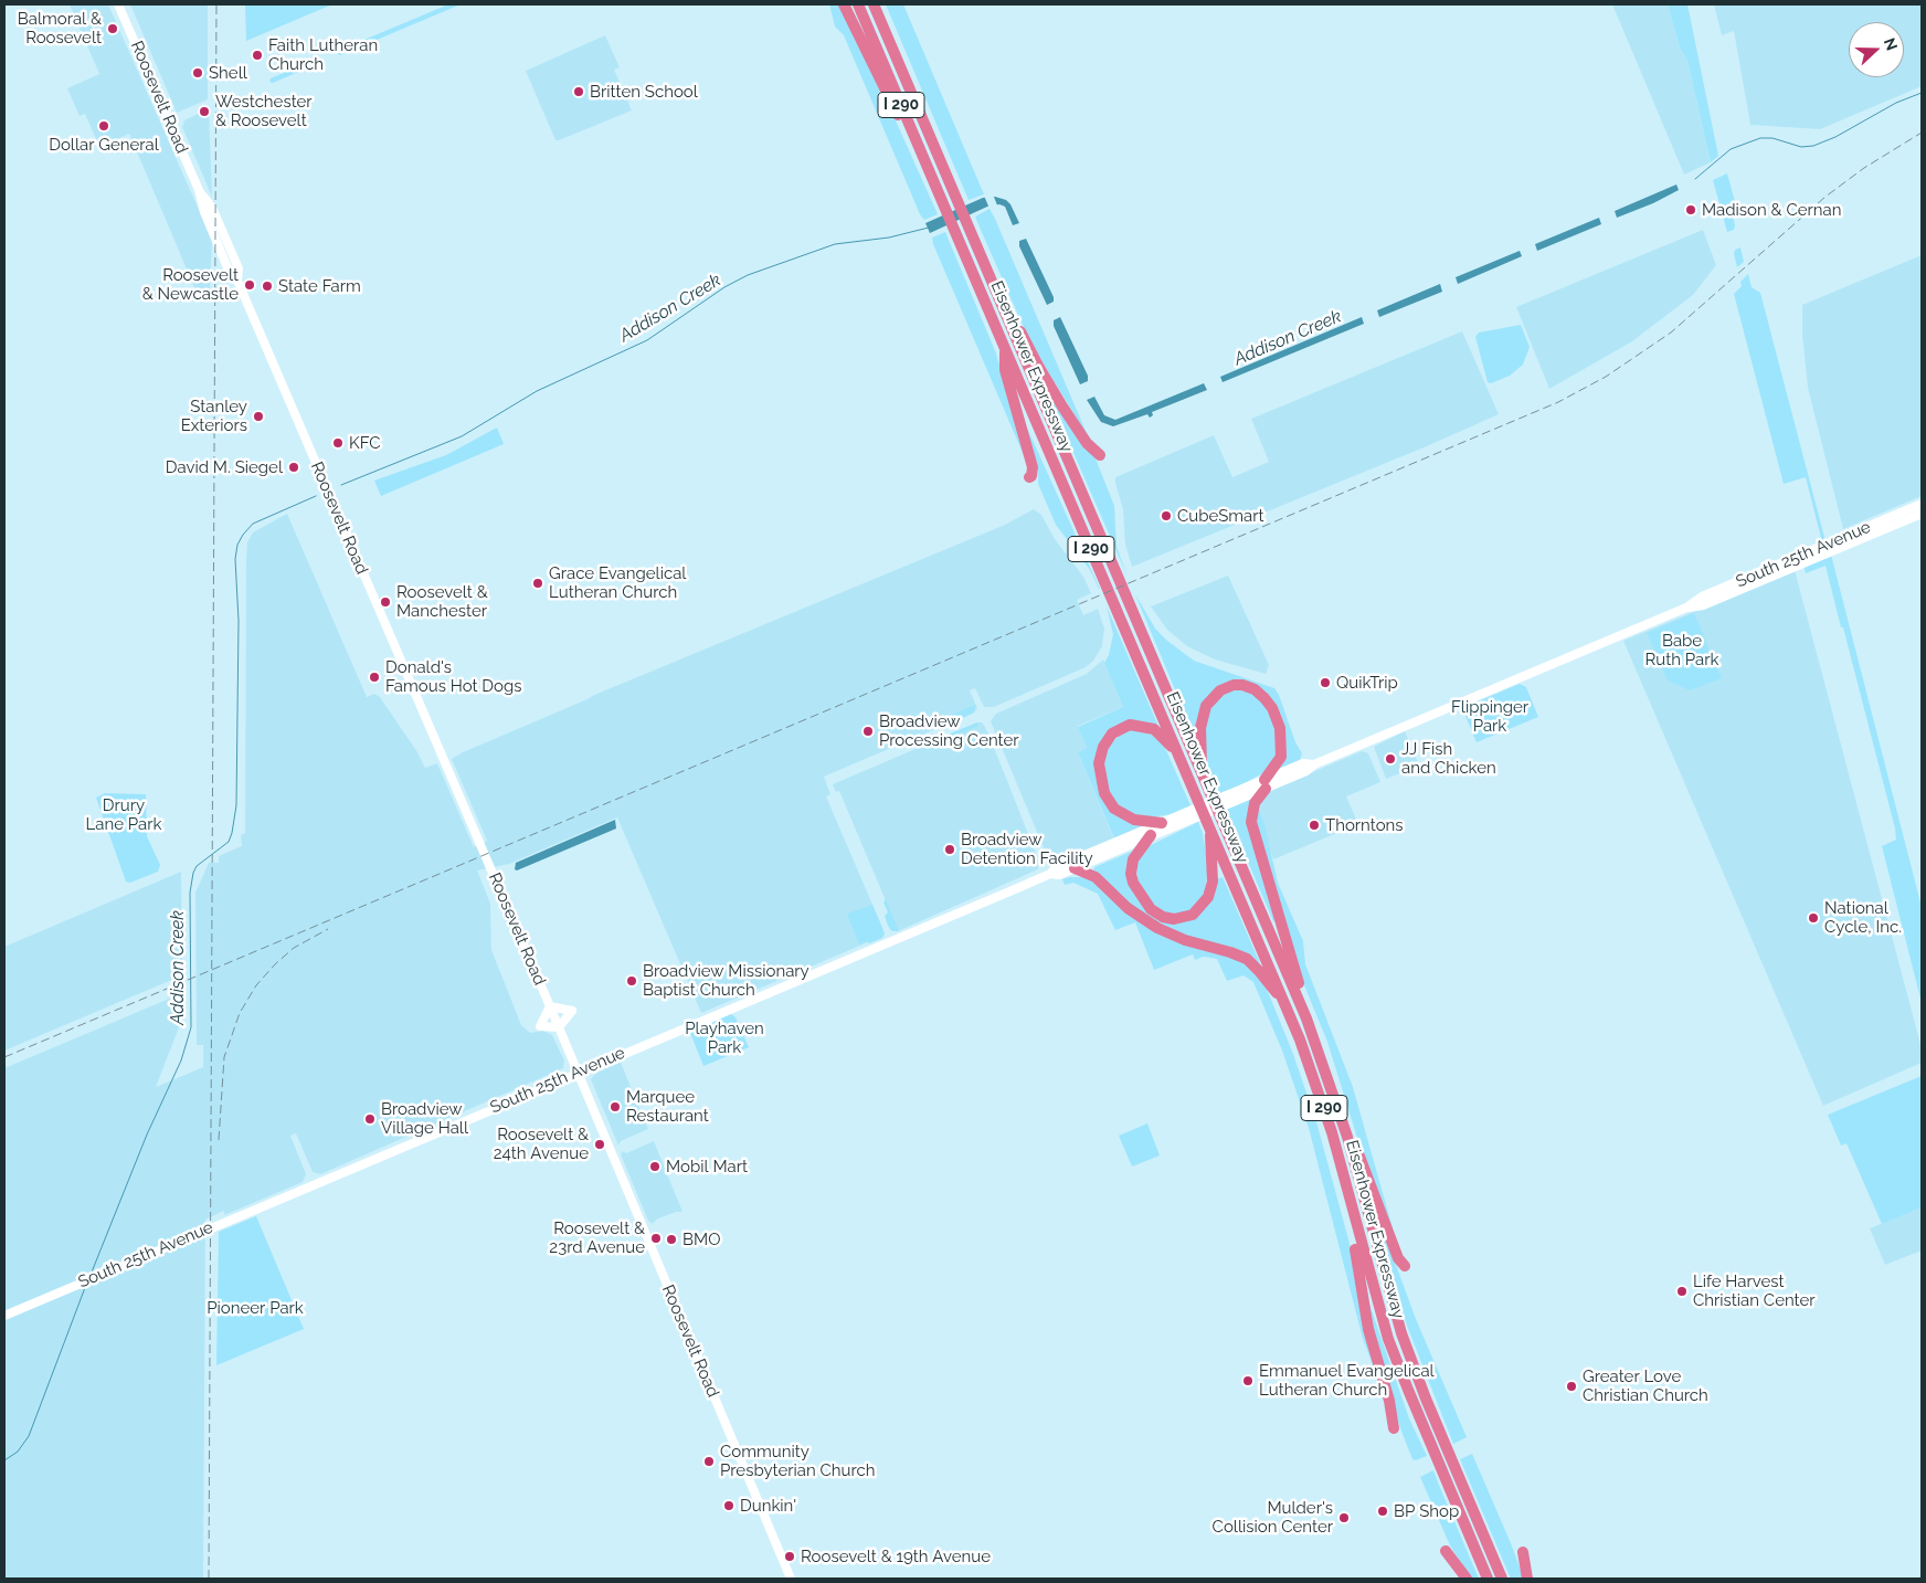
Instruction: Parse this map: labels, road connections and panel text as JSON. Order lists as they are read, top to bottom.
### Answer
{
  "streets": {
    "highway": ["I 290", "Eisenhower Expressway"],
    "main road": ["Roosevelt Road", "South 25th Avenue"]
  },
  "crossings": [
    ["Roosevelt Road", "South 25th Avenue"]
  ],
  "water": ["Addison Creek"],
  "parks": [
    "Babe Ruth Park",
    "Flippinger Park",
    "Drury Lane Park",
    "Playhaven Park",
    "Pioneer Park"
  ],
  "places": [
    "Balmoral & Roosevelt",
    "Faith Lutheran Church",
    "Shell",
    "Britten School",
    "Westchester & Roosevelt",
    "Dollar General",
    "Madison & Cernan",
    "Roosevelt & Newcastle",
    "State Farm",
    "Stanley Exteriors",
    "KFC",
    "David M. Siegel",
    "CubeSmart",
    "Grace Evangelical Lutheran Church",
    "Roosevelt & Manchester",
    "Donald's Famous Hot Dogs",
    "QuikTrip",
    "Broadview Processing Center",
    "JJ Fish and Chicken",
    "Thorntons",
    "Broadview Detention Facility",
    "National Cycle, Inc.",
    "Broadview Missionary Baptist Church",
    "Marquee Restaurant",
    "Broadview Village Hall",
    "Roosevelt & 24th Avenue",
    "Mobil Mart",
    "Roosevelt & 23rd Avenue",
    "BMO",
    "Life Harvest Christian Center",
    "Emmanuel Evangelical Lutheran Church",
    "Greater Love Christian Church",
    "Community Presbyterian Church",
    "Dunkin'",
    "BP Shop",
    "Mulder's Collision Center",
    "Roosevelt & 19th Avenue"
  ],
  "north": "right"
}
